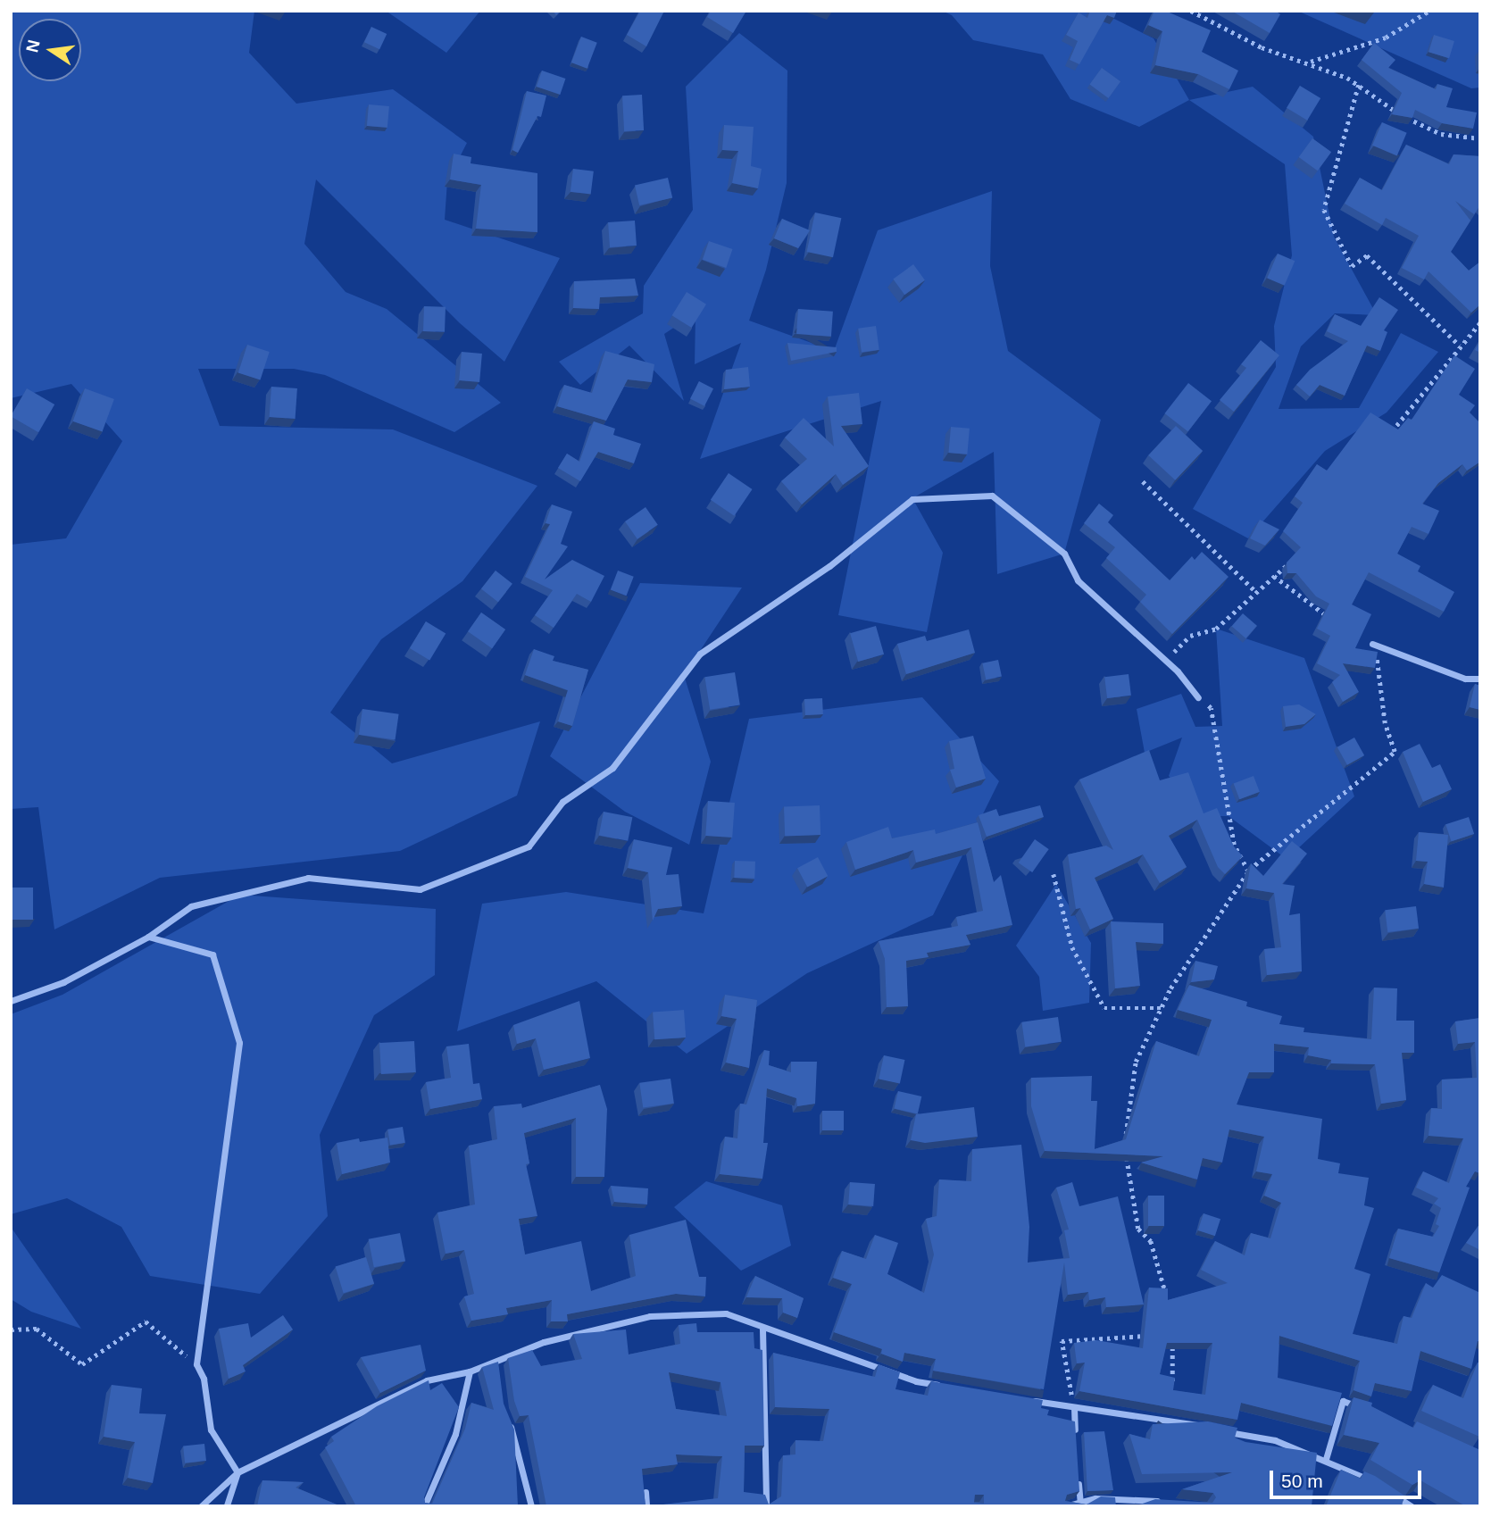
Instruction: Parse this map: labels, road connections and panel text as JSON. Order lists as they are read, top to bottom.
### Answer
{
  "scale_bar": "50 m",
  "north": "left"
}
